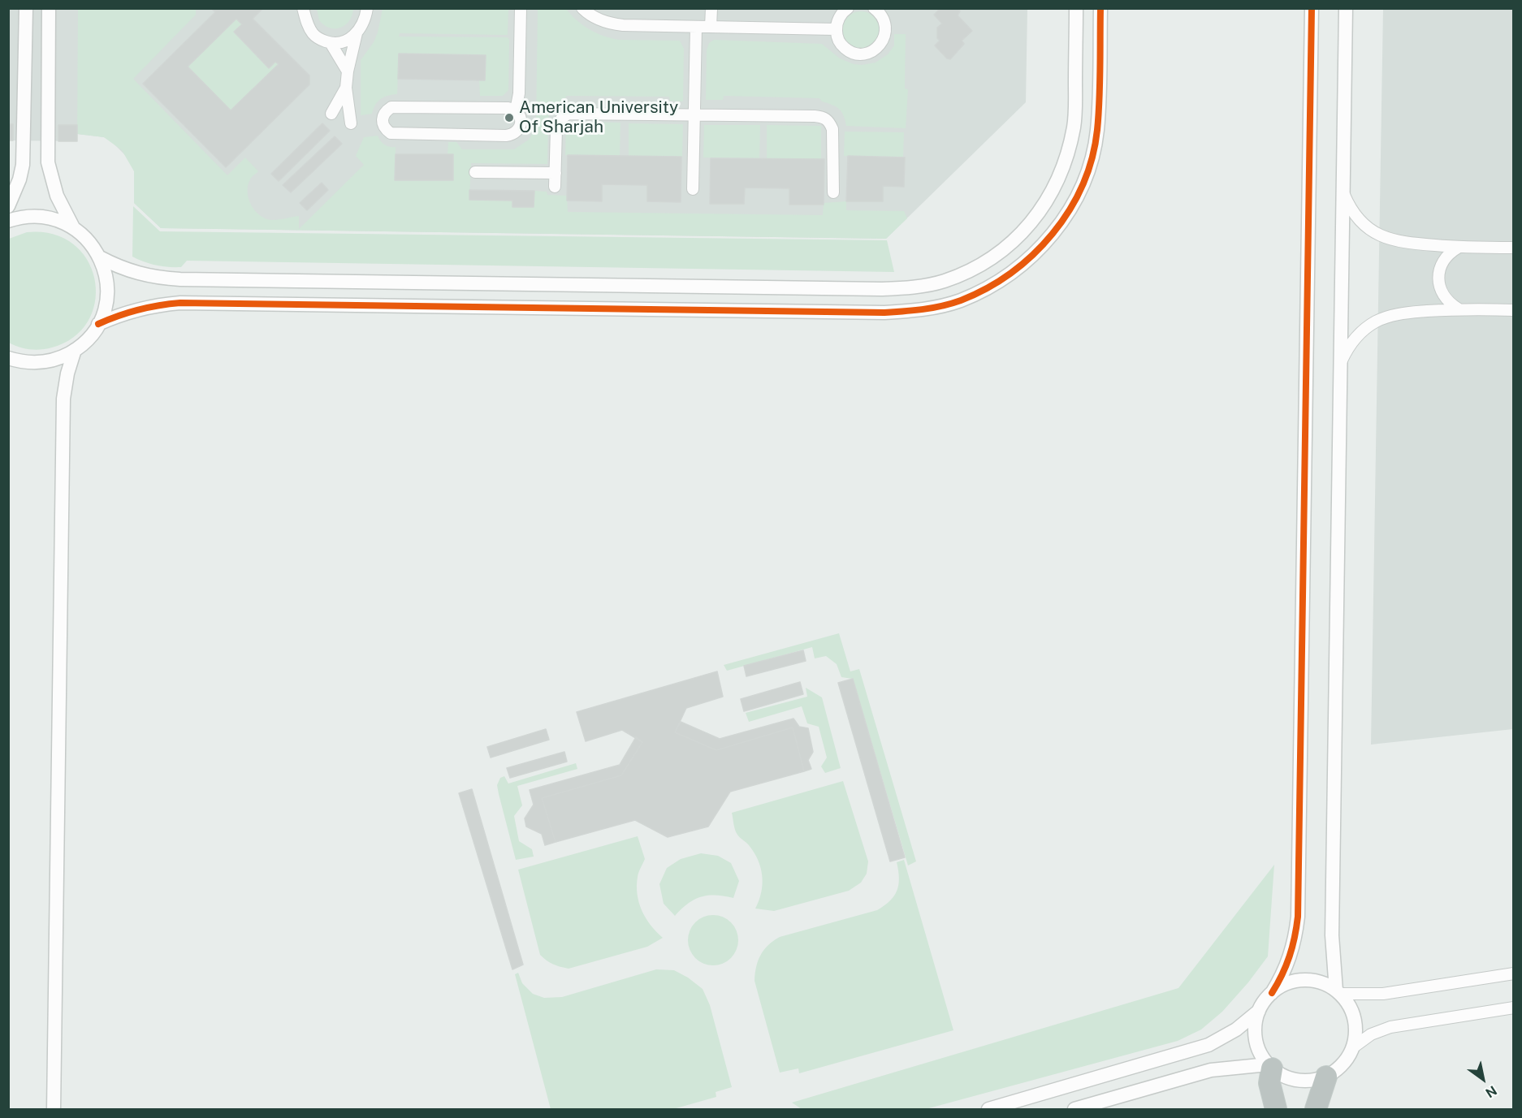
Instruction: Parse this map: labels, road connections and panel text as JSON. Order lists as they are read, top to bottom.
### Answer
{
  "places": ["American University Of Sharjah"],
  "north": "bottom right"
}
